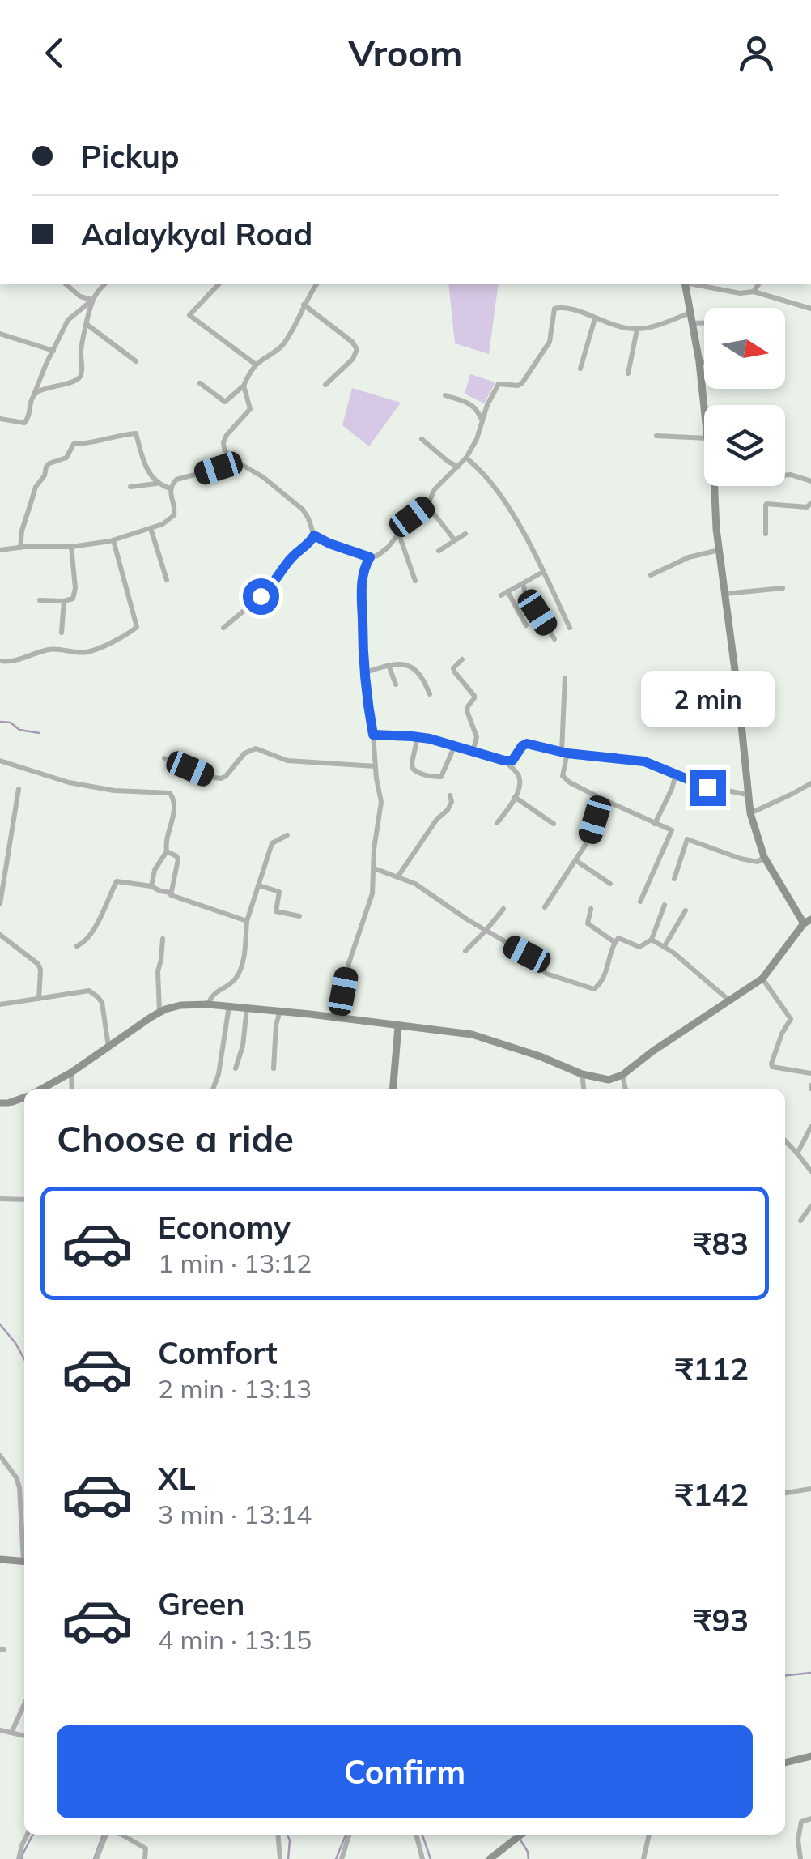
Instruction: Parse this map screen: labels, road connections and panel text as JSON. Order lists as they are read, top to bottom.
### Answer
{
  "north": "right",
  "page": {
    "header": "Vroom",
    "banner": ["Pickup", "Aalaykyal Road"],
    "bubble": "2 min",
    "heading": "Choose a ride",
    "list": [
      {
        "name": "Economy",
        "note": "1 min · 13:12",
        "value": "₹83"
      },
      {
        "name": "Comfort",
        "note": "2 min · 13:13",
        "value": "₹112"
      },
      {
        "name": "XL",
        "note": "3 min · 13:14",
        "value": "₹142"
      },
      {
        "name": "Green",
        "note": "4 min · 13:15",
        "value": "₹93"
      }
    ],
    "buttons": "Confirm"
  }
}
